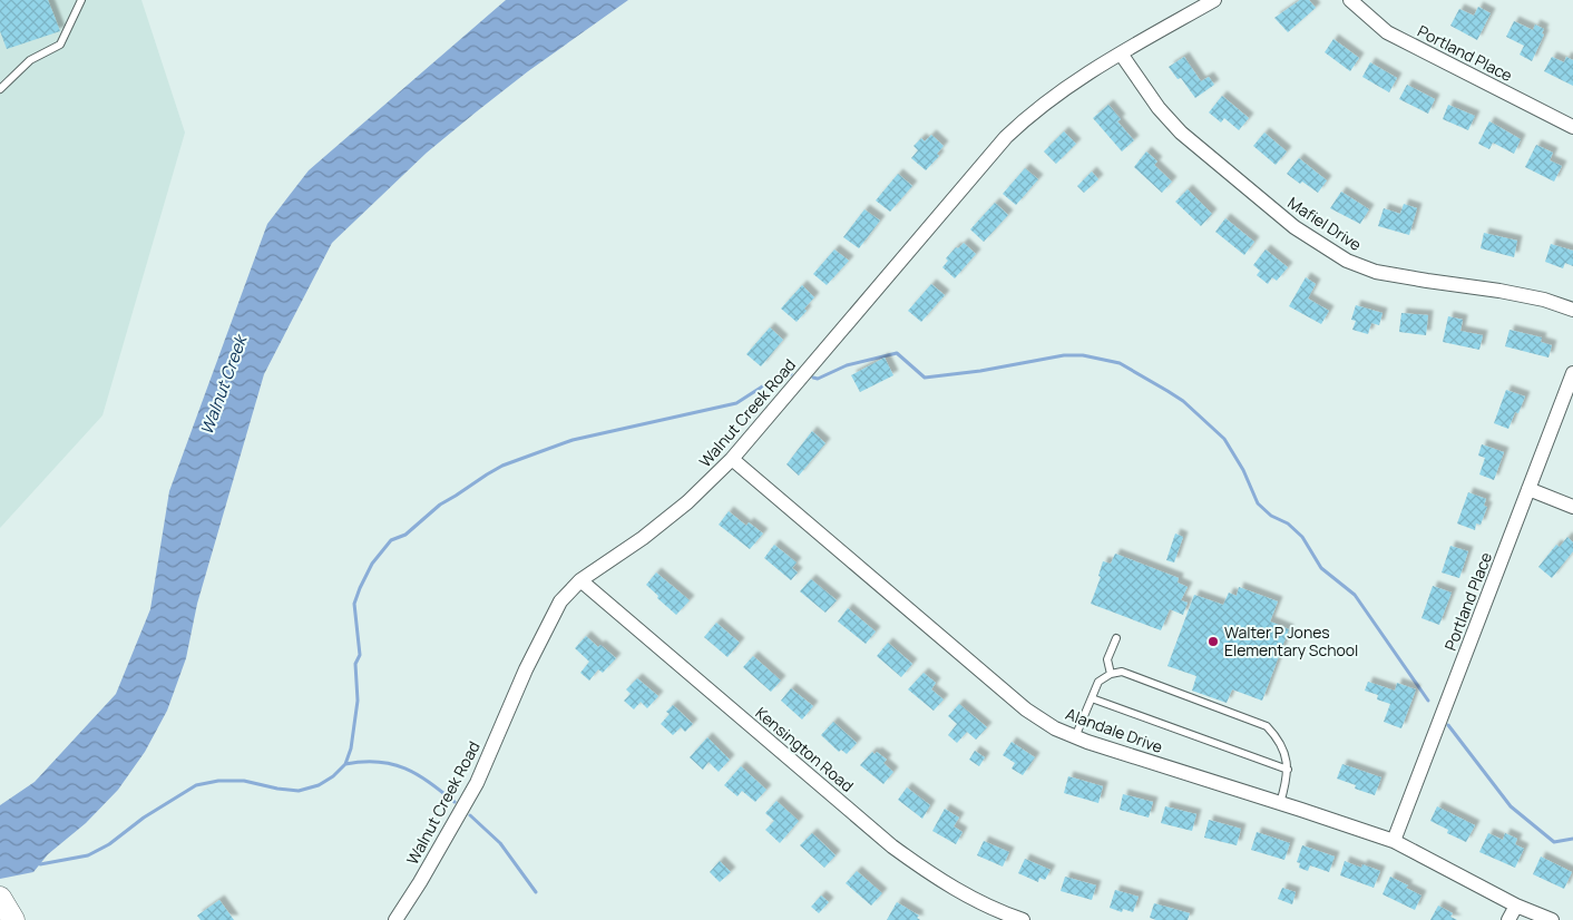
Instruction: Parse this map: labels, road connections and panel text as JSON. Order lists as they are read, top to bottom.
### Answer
{
  "streets": {
    "street": [
      "Portland Place",
      "Mafiel Drive",
      "Walnut Creek Road",
      "Alandale Drive",
      "Kensington Road"
    ]
  },
  "crossings": [
    ["Portland Place", "Alandale Drive"],
    ["Mafiel Drive", "Walnut Creek Road"],
    ["Walnut Creek Road", "Alandale Drive"],
    ["Walnut Creek Road", "Kensington Road"]
  ],
  "water": ["Walnut Creek"],
  "places": ["Walter P Jones Elementary School"]
}
